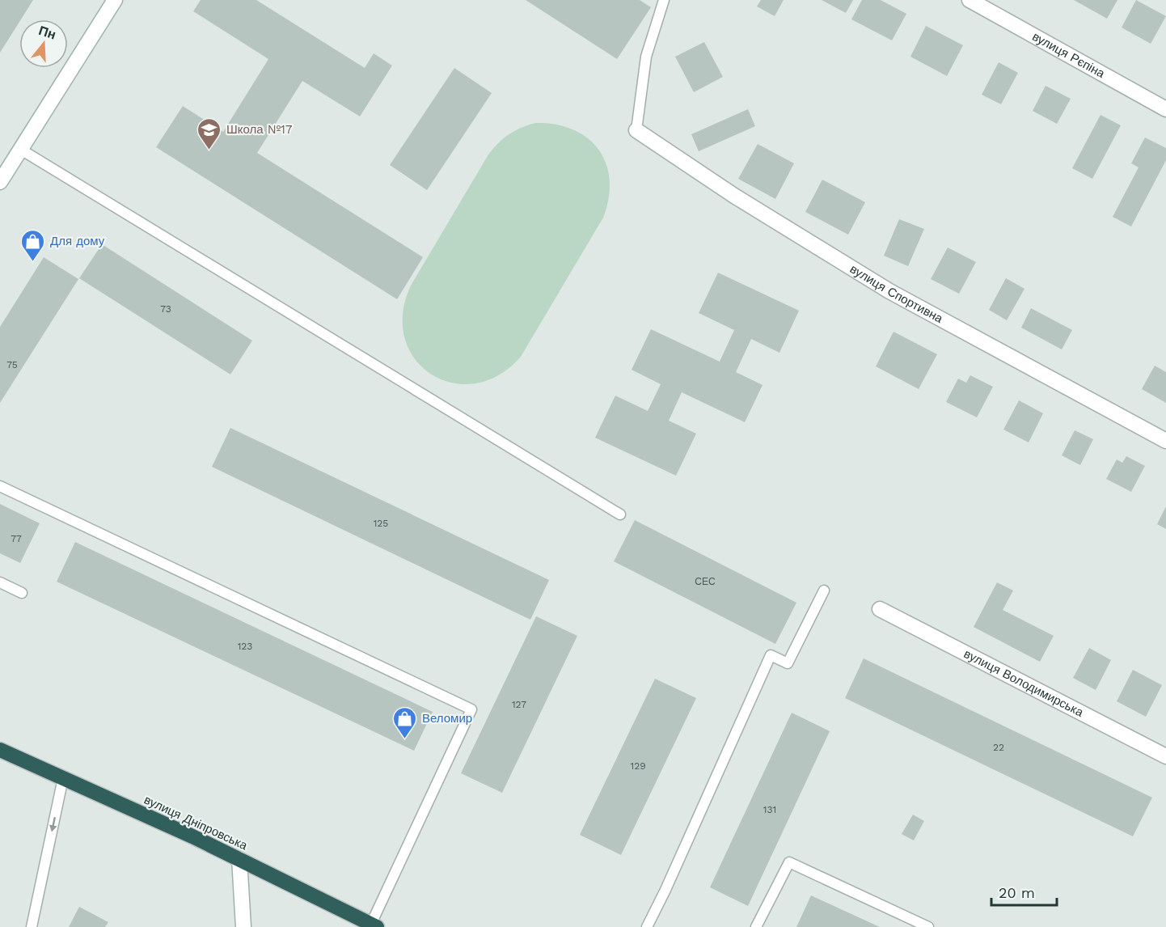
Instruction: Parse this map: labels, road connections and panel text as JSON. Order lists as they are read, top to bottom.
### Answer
{
  "streets": {
    "highway": ["вулиця Дніпровська"],
    "street": ["вулиця Рєпіна", "вулиця Спортивна", "вулиця Володимирська"]
  },
  "places": {
    "school or university": ["Школа №17"],
    "shop": ["Для дому", "Веломир"]
  },
  "house_numbers": [
    "73",
    "75",
    "125",
    "77",
    "СЕС",
    "123",
    "127",
    "22",
    "129",
    "131"
  ],
  "scale_bar": "20 m",
  "north": "top"
}
